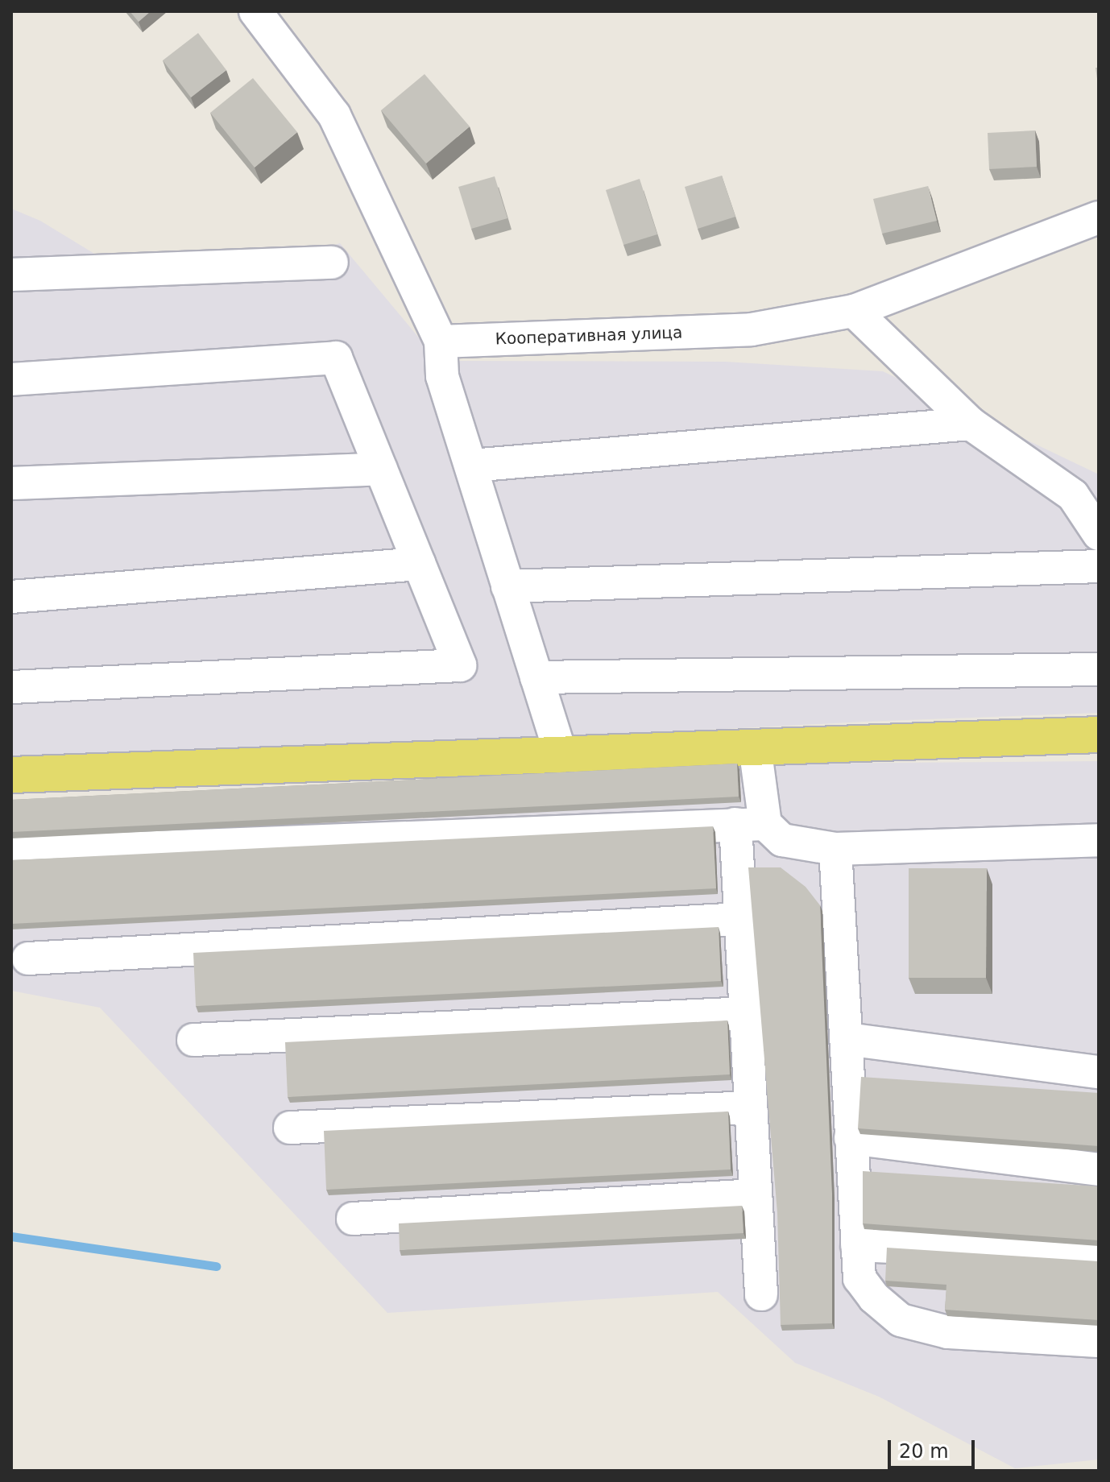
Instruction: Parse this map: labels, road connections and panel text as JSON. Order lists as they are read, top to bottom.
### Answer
{
  "streets": {
    "street": ["Кооперативная улица"]
  },
  "scale_bar": "20 m"
}
